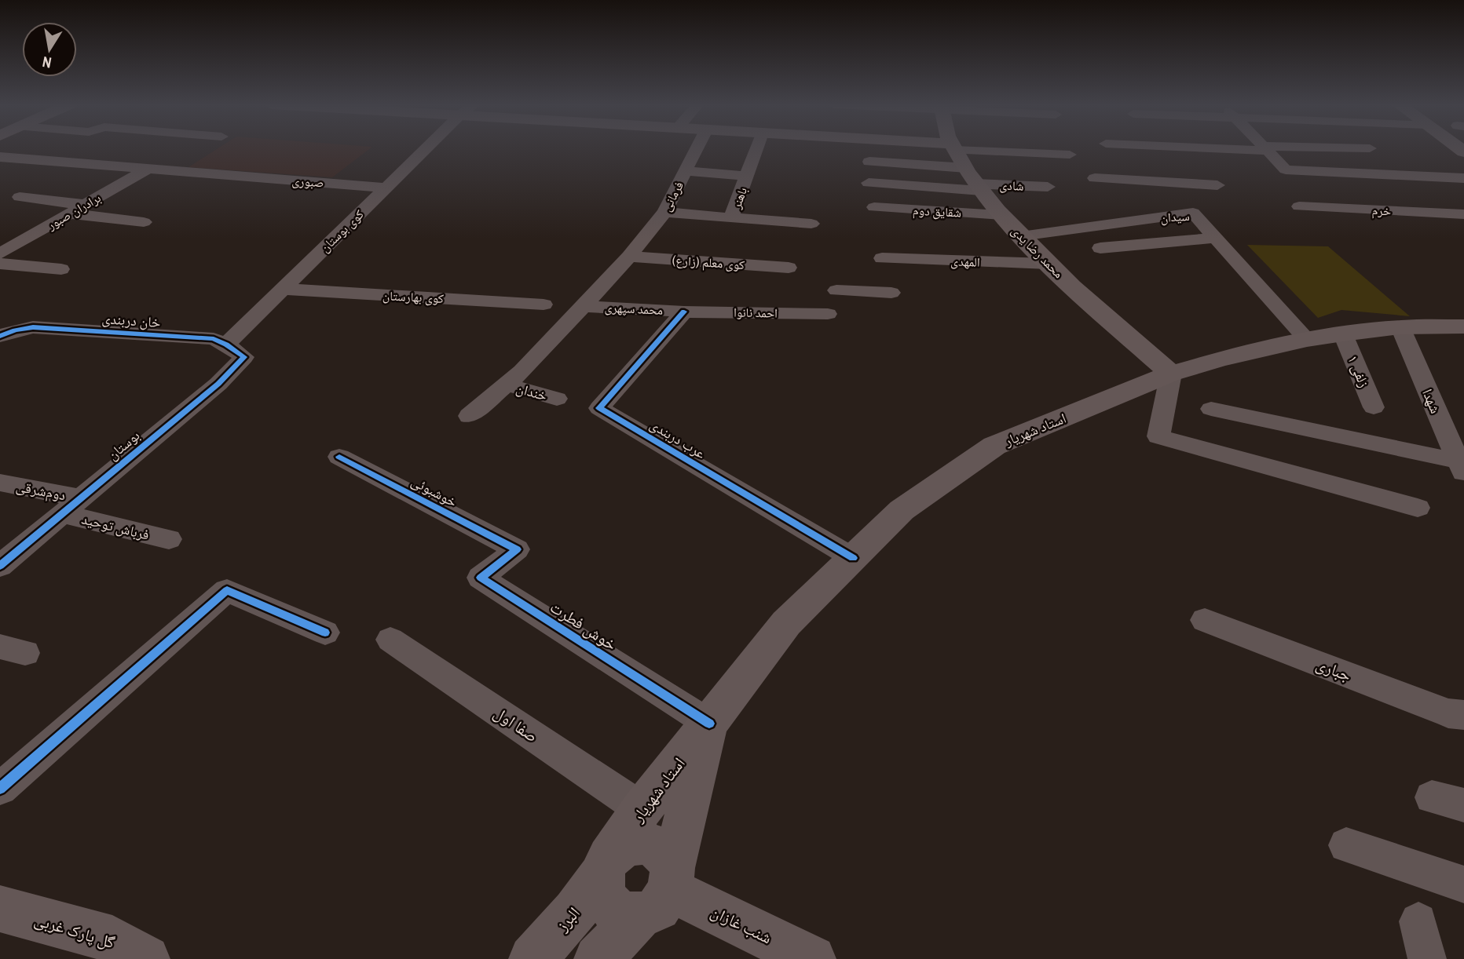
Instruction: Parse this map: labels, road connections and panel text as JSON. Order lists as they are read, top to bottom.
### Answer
{
  "streets": {
    "main road": [
      "محمد رضا یدی",
      "استاد شهریار",
      "البرز",
      "شنب غازان",
      "گل پارک غربی"
    ],
    "street": [
      "صبوری",
      "شادی",
      "فرمانی",
      "باهنر",
      "خرم",
      "برادران صبور",
      "شقایق دوم",
      "سیدان",
      "کوی بوستان",
      "المهدی",
      "کوی معلم (زارع)",
      "کوی بهارستان",
      "محمد سپهری",
      "احمد نانوا",
      "خان دربندی",
      "زلفی ۱",
      "خندان",
      "شهدا",
      "عرب دربندی",
      "بوستان",
      "دوم‌شرقی",
      "خوشبوئی",
      "فرباش توحید",
      "خوش فطرت",
      "جباری",
      "صفا اول"
    ]
  },
  "crossings": [
    ["صبوری", "برادران صبور"],
    ["صبوری", "کوی بوستان"],
    ["شادی", "محمد رضا یدی"],
    ["فرمانی", "کوی معلم (زارع)"],
    ["فرمانی", "محمد سپهری"],
    ["فرمانی", "خندان"],
    ["شقایق دوم", "محمد رضا یدی"],
    ["سیدان", "محمد رضا یدی"],
    ["سیدان", "استاد شهریار"],
    ["کوی بوستان", "کوی بهارستان"],
    ["کوی بوستان", "خان دربندی"],
    ["کوی بوستان", "بوستان"],
    ["محمد رضا یدی", "المهدی"],
    ["محمد رضا یدی", "استاد شهریار"],
    ["محمد سپهری", "احمد نانوا"],
    ["محمد سپهری", "عرب دربندی"],
    ["احمد نانوا", "عرب دربندی"],
    ["خان دربندی", "بوستان"],
    ["زلفی ۱", "استاد شهریار"],
    ["شهدا", "استاد شهریار"],
    ["استاد شهریار", "عرب دربندی"],
    ["استاد شهریار", "خوش فطرت"],
    ["استاد شهریار", "صفا اول"],
    ["استاد شهریار", "البرز"],
    ["استاد شهریار", "شنب غازان"],
    ["بوستان", "دوم‌شرقی"],
    ["بوستان", "فرباش توحید"],
    ["دوم‌شرقی", "فرباش توحید"],
    ["خوشبوئی", "خوش فطرت"],
    ["البرز", "شنب غازان"]
  ],
  "north": "bottom"
}
